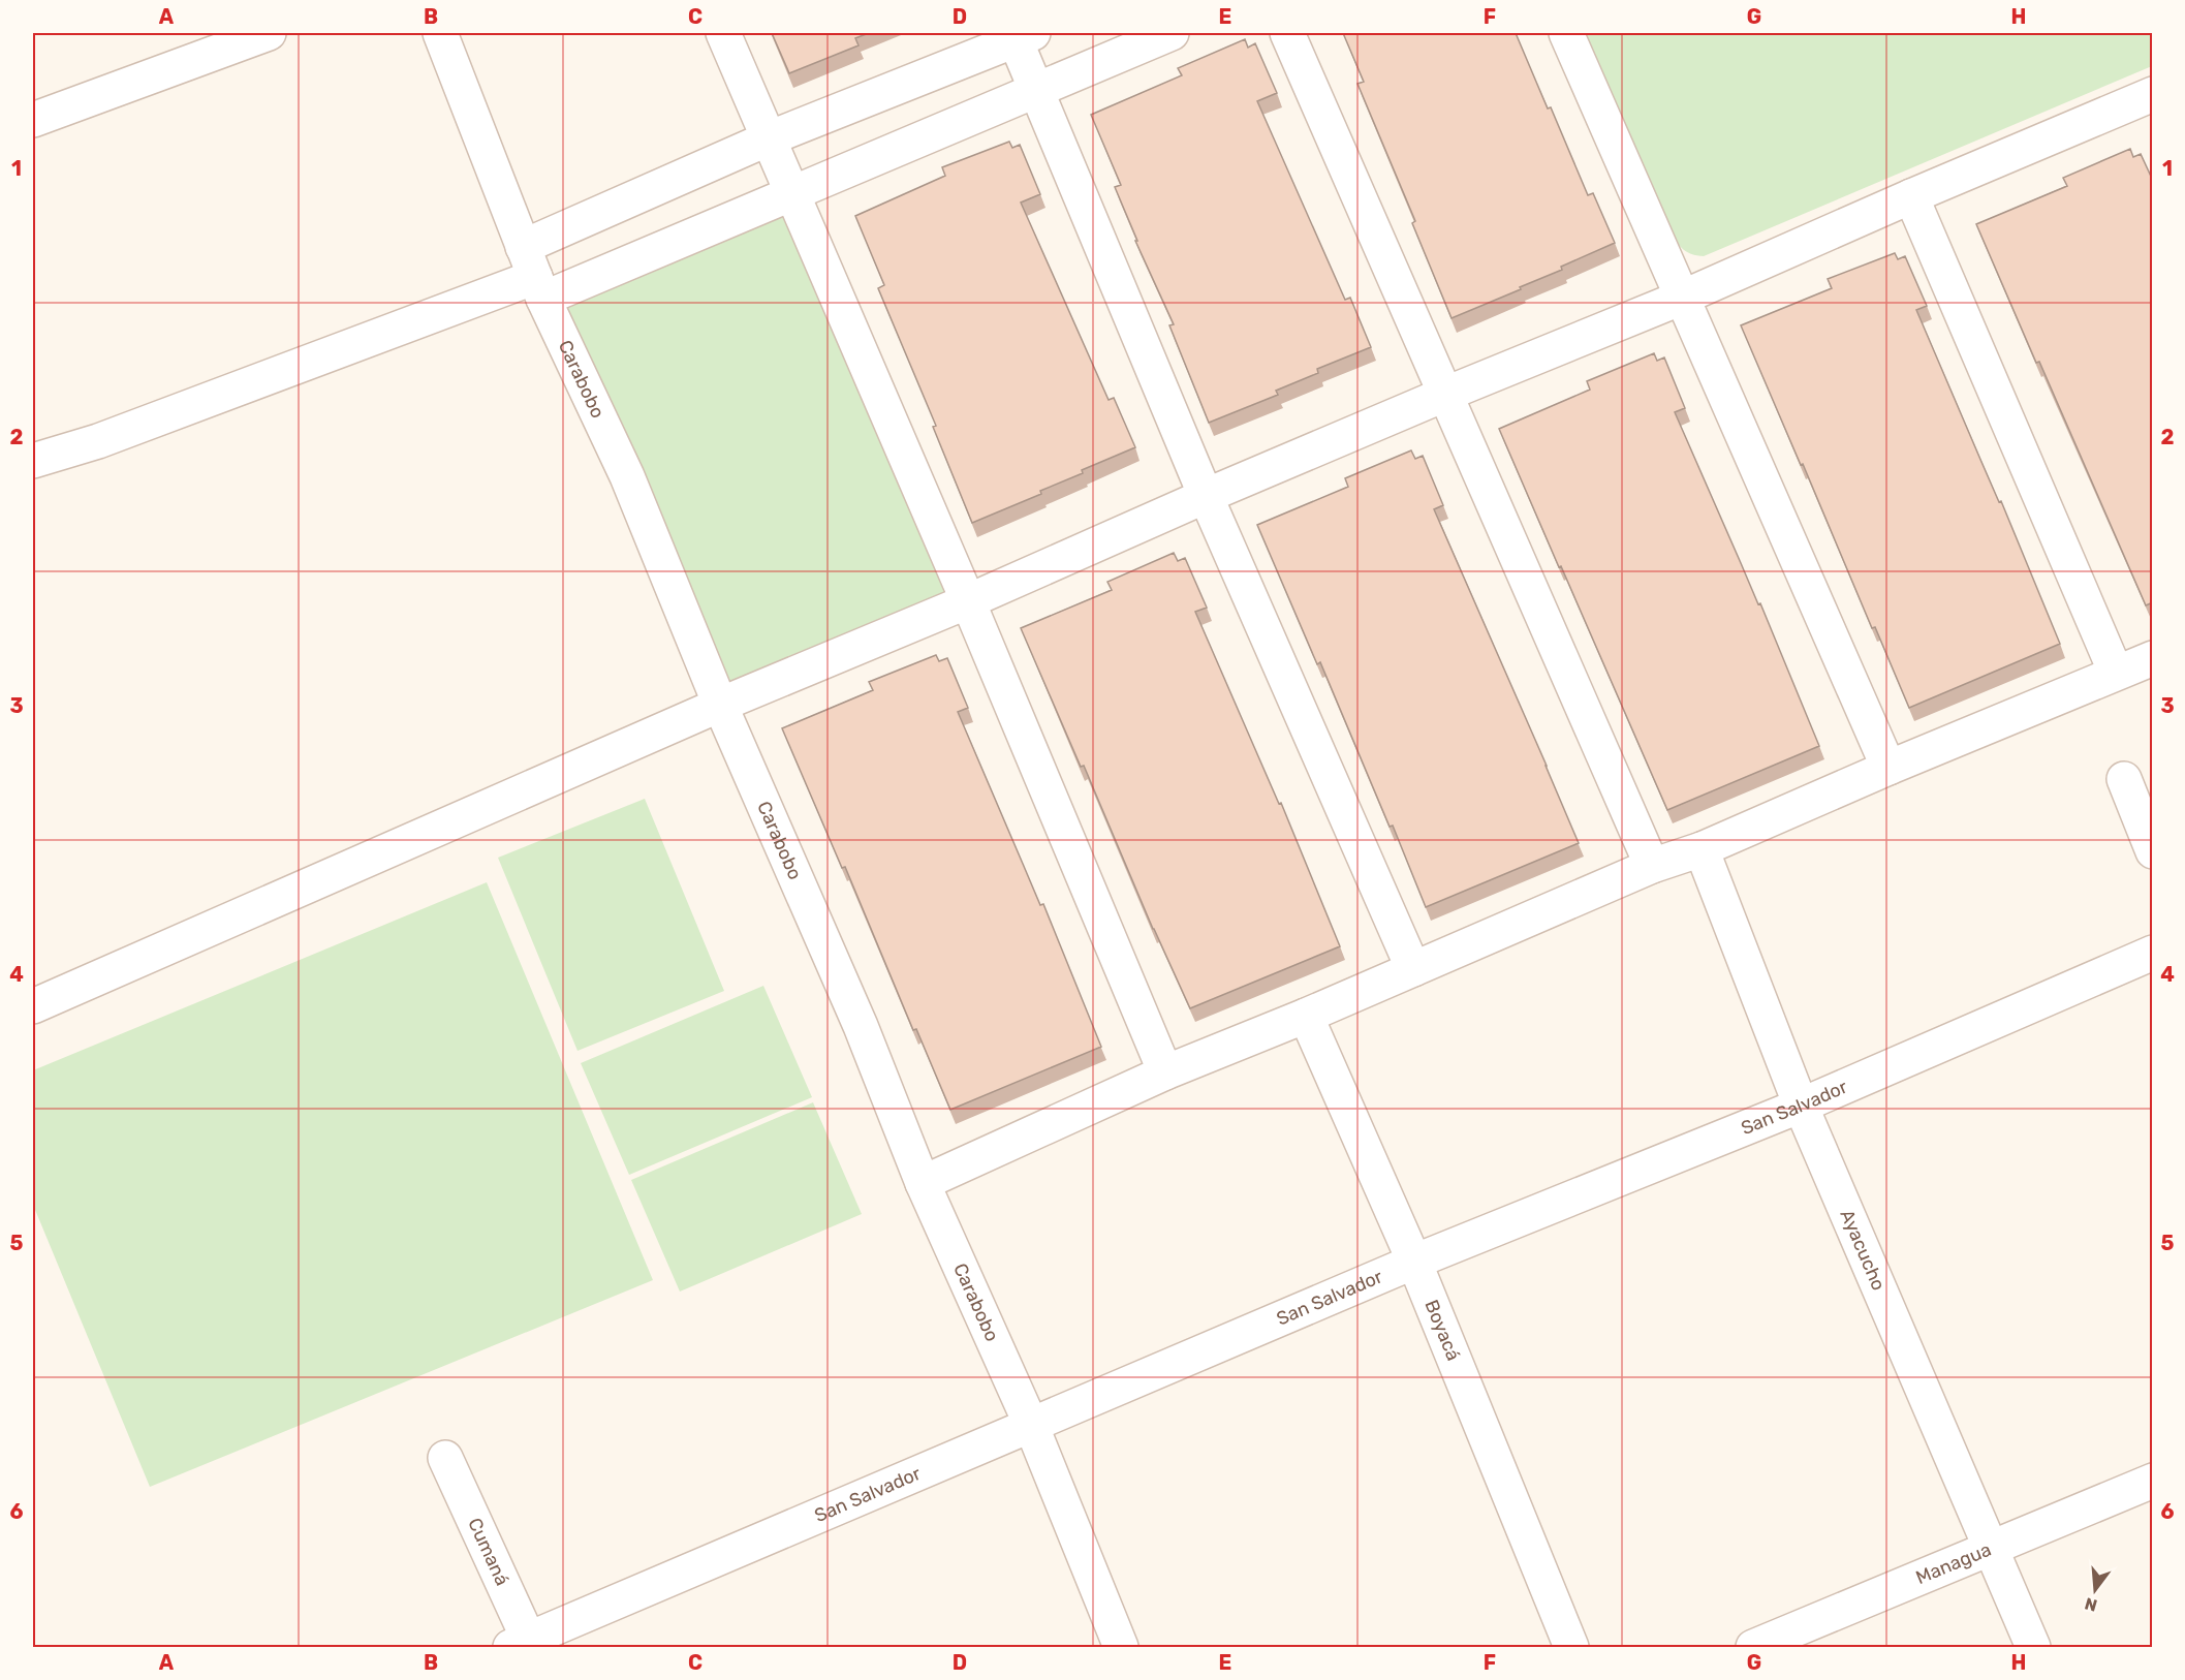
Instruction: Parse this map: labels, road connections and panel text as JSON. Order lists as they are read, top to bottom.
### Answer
{
  "streets": {
    "street": [
      "Carabobo",
      "San Salvador",
      "Ayacucho",
      "Boyacá",
      "Cumaná",
      "Managua"
    ]
  },
  "crossings": [
    ["Carabobo", "San Salvador"],
    ["San Salvador", "Ayacucho"],
    ["San Salvador", "Boyacá"],
    ["San Salvador", "Cumaná"],
    ["Ayacucho", "Managua"]
  ],
  "north": "bottom",
  "grid": {
    "columns": [
      "A",
      "B",
      "C",
      "D",
      "E",
      "F",
      "G",
      "H"
    ],
    "rows": [
      "1",
      "2",
      "3",
      "4",
      "5",
      "6"
    ]
  }
}
